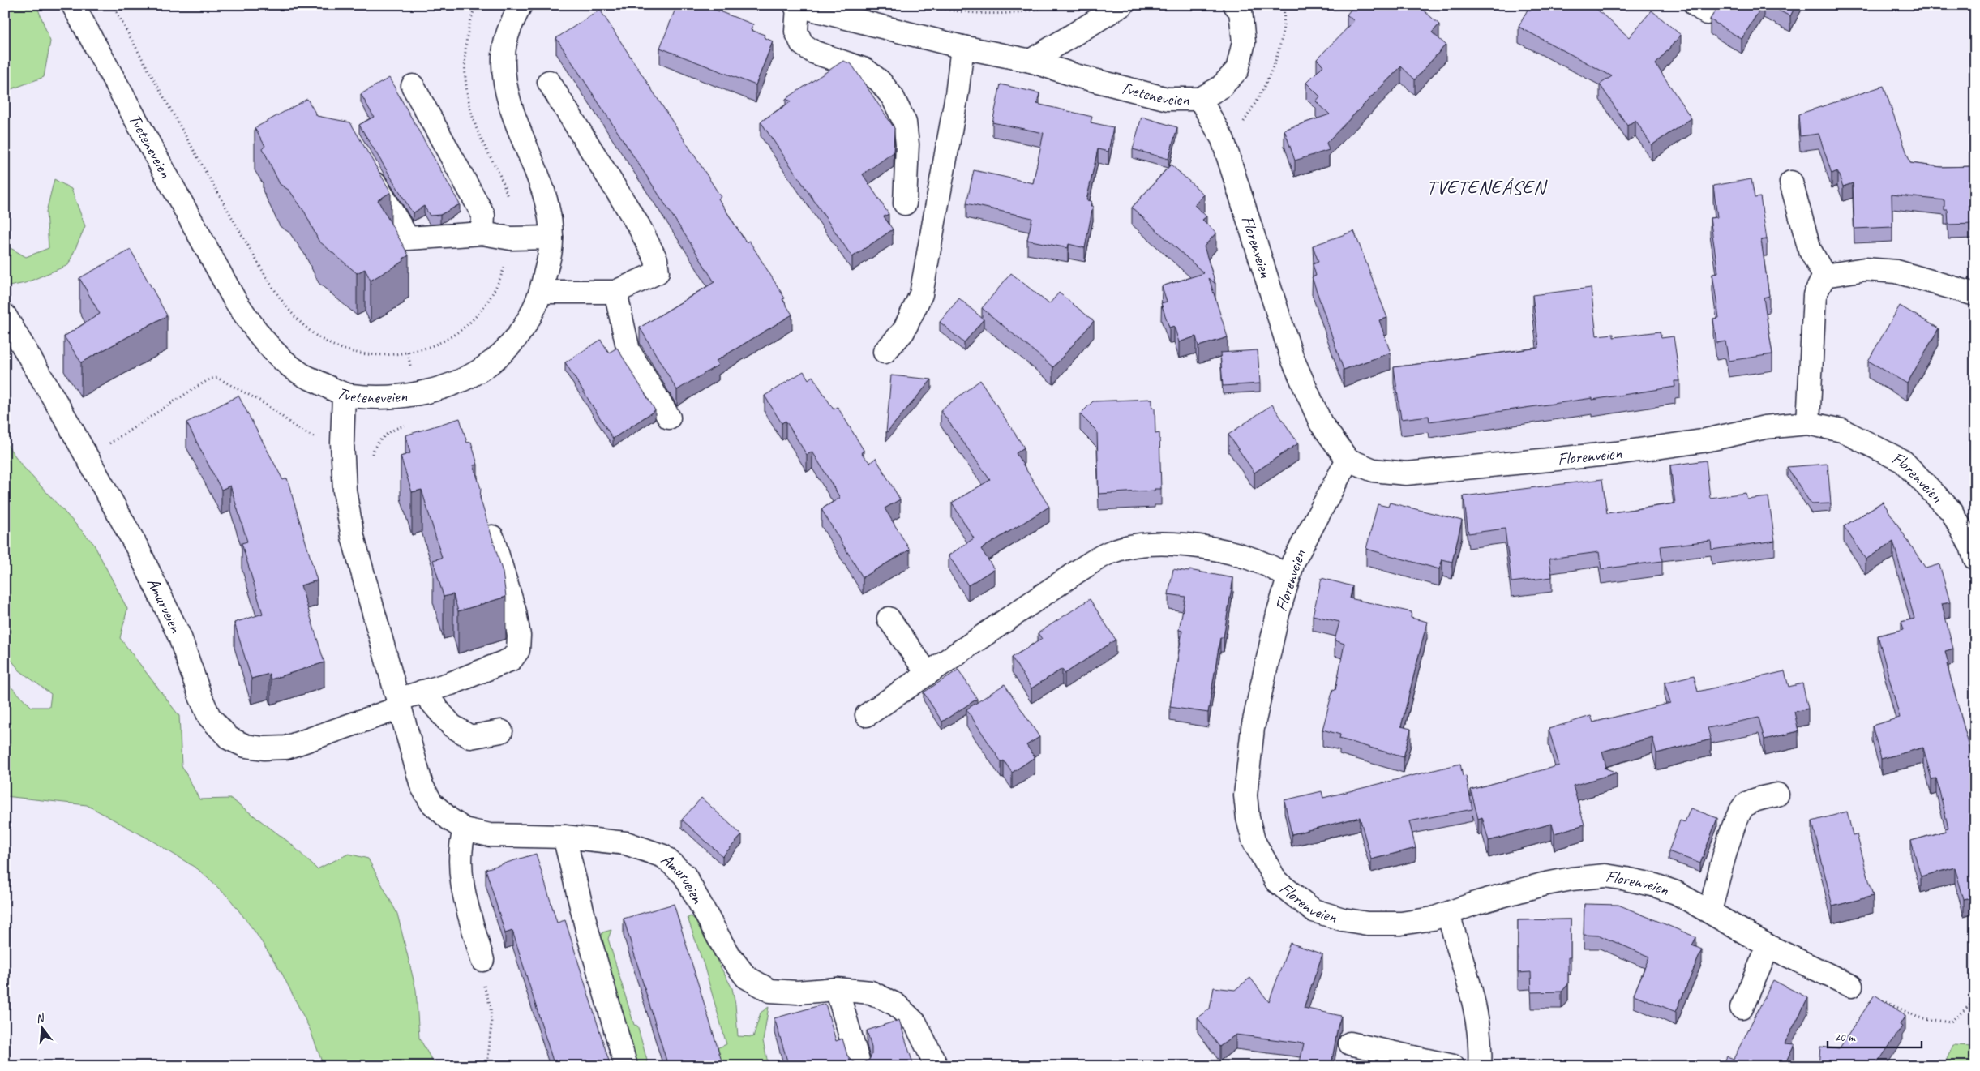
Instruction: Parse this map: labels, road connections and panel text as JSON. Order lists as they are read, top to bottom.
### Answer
{
  "streets": {
    "street": ["Tveteneveien", "Florenveien", "Amurveien"]
  },
  "crossings": [
    ["Tveteneveien", "Florenveien"],
    ["Tveteneveien", "Amurveien"]
  ],
  "districts": ["TVETENEÅSEN"],
  "scale_bar": "20 m",
  "north": "top"
}
